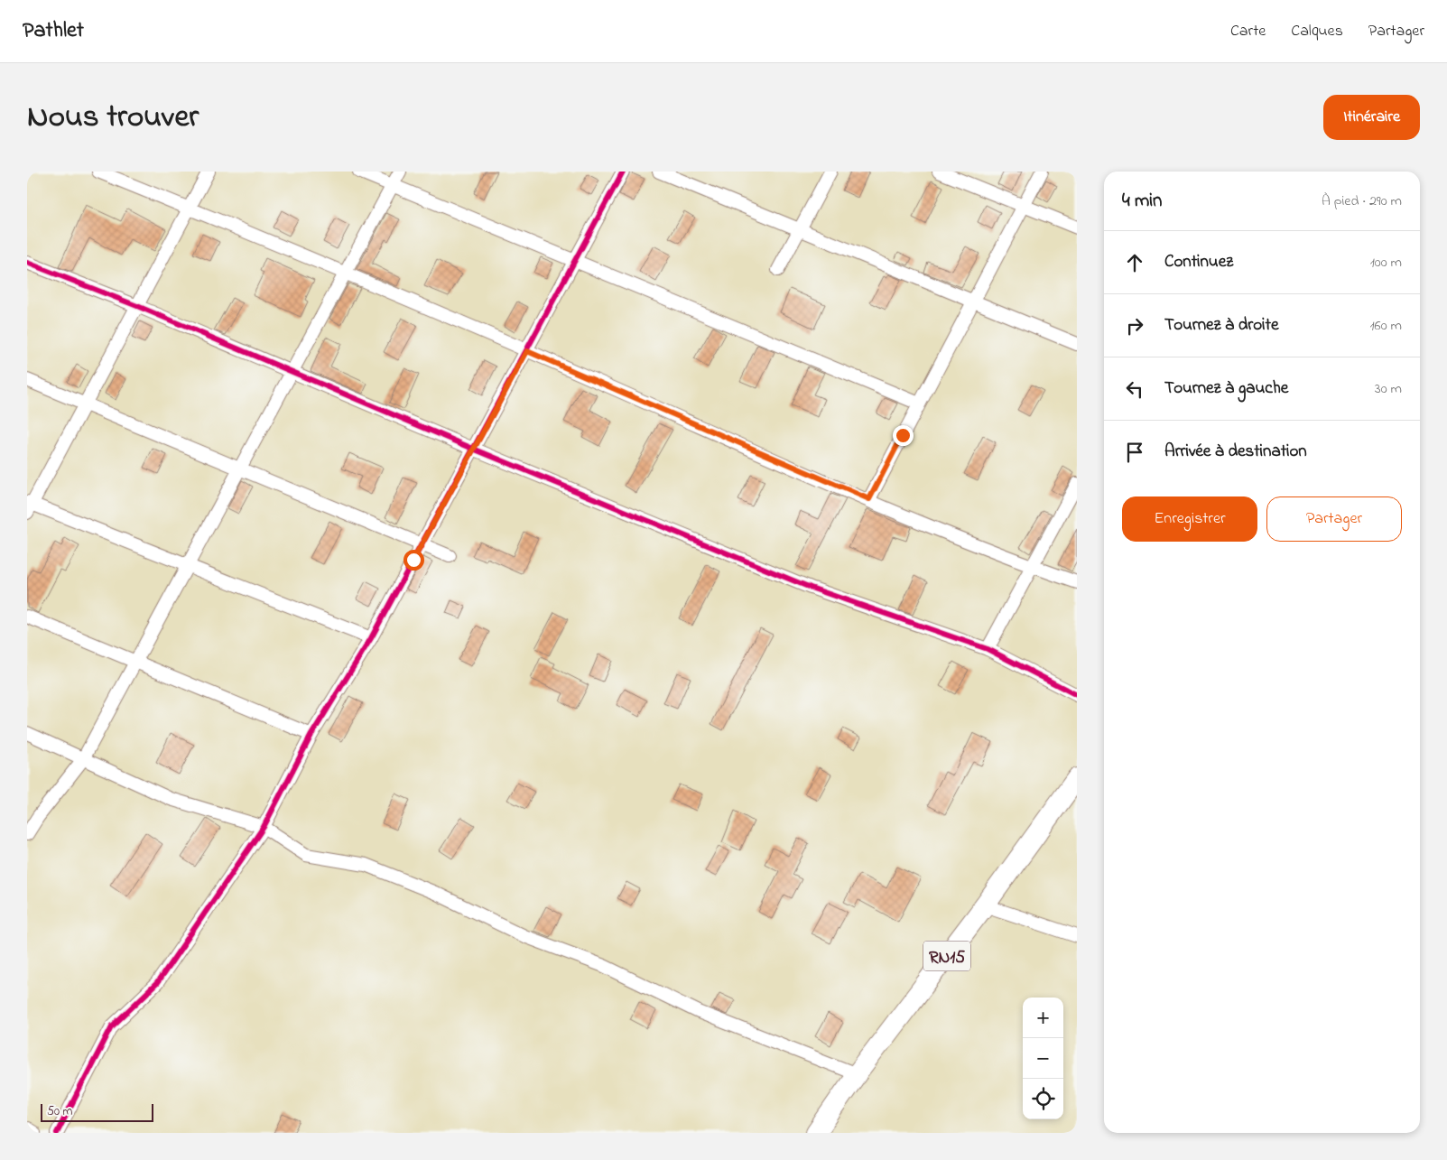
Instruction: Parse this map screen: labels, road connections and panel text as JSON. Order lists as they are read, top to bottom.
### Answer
{
  "streets": {
    "main road": ["RN15"]
  },
  "scale_bar": "50 m",
  "page": {
    "header": "Pathlet",
    "nav": ["Carte", "Calques", "Partager"],
    "title": "Nous trouver",
    "buttons": [
      "Itinéraire",
      ["Enregistrer", "Partager"]
    ],
    "heading": ["4 min", "À pied · 290 m"],
    "list": [
      ["Continuez", "100 m"],
      ["Tournez à droite", "160 m"],
      ["Tournez à gauche", "30 m"],
      "Arrivée à destination"
    ],
    "map_buttons": ["+", "−"],
    "scale": "50 m"
  }
}
